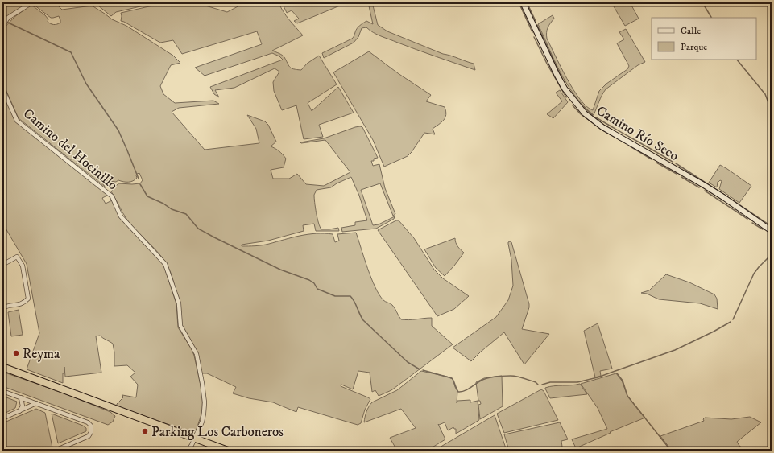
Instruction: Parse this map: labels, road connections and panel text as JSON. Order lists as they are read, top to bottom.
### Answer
{
  "streets": {
    "street": ["Camino Río Seco", "Camino del Hocinillo"]
  },
  "places": ["Reyma", "Parking Los Carboneros"],
  "legend": ["Calle", "Parque"]
}
